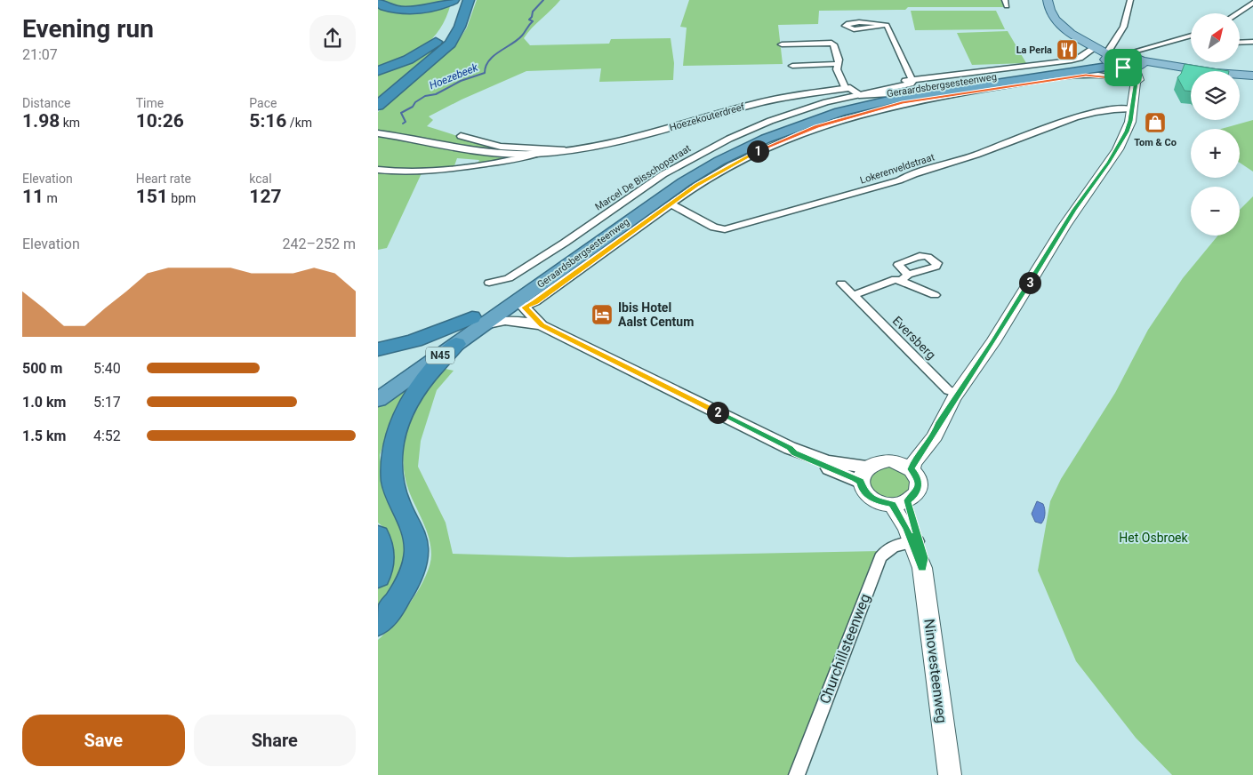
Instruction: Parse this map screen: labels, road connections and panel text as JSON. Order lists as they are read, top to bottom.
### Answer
{
  "streets": {
    "highway": ["Geraardsbergsesteenweg", "N45"],
    "main road": ["Ninovesteenweg"],
    "street": [
      "Hoezekouterdreef",
      "Lokerenveldstraat",
      "Marcel De Bisschopstraat",
      "Eversberg",
      "Churchillsteenweg"
    ]
  },
  "crossings": [
    ["Hoezekouterdreef", "Marcel De Bisschopstraat"],
    ["Churchillsteenweg", "Ninovesteenweg"]
  ],
  "water": ["Hoezebeek"],
  "parks": ["Het Osbroek"],
  "places": {
    "restaurant": ["La Perla"],
    "shop": ["Tom & Co"],
    "hotel": ["Ibis Hotel Aalst Centum"]
  },
  "north": "top right",
  "page": {
    "heading": ["Evening run", "21:07"],
    "map_buttons": ["+", "−"],
    "stats": [
      ["Distance", "1.98 km"],
      ["Time", "10:26"],
      ["Pace", "5:16 /km"],
      ["Elevation", "11 m"],
      ["Heart rate", "151 bpm"],
      ["kcal", "127"]
    ],
    "pins": ["1", "3", "2"],
    "chart": ["Elevation", "242–252 m"],
    "list": [
      {
        "name": "500 m",
        "note": "5:40"
      },
      {
        "name": "1.0 km",
        "note": "5:17"
      },
      {
        "name": "1.5 km",
        "note": "4:52"
      }
    ],
    "buttons": ["Save", "Share"]
  }
}
